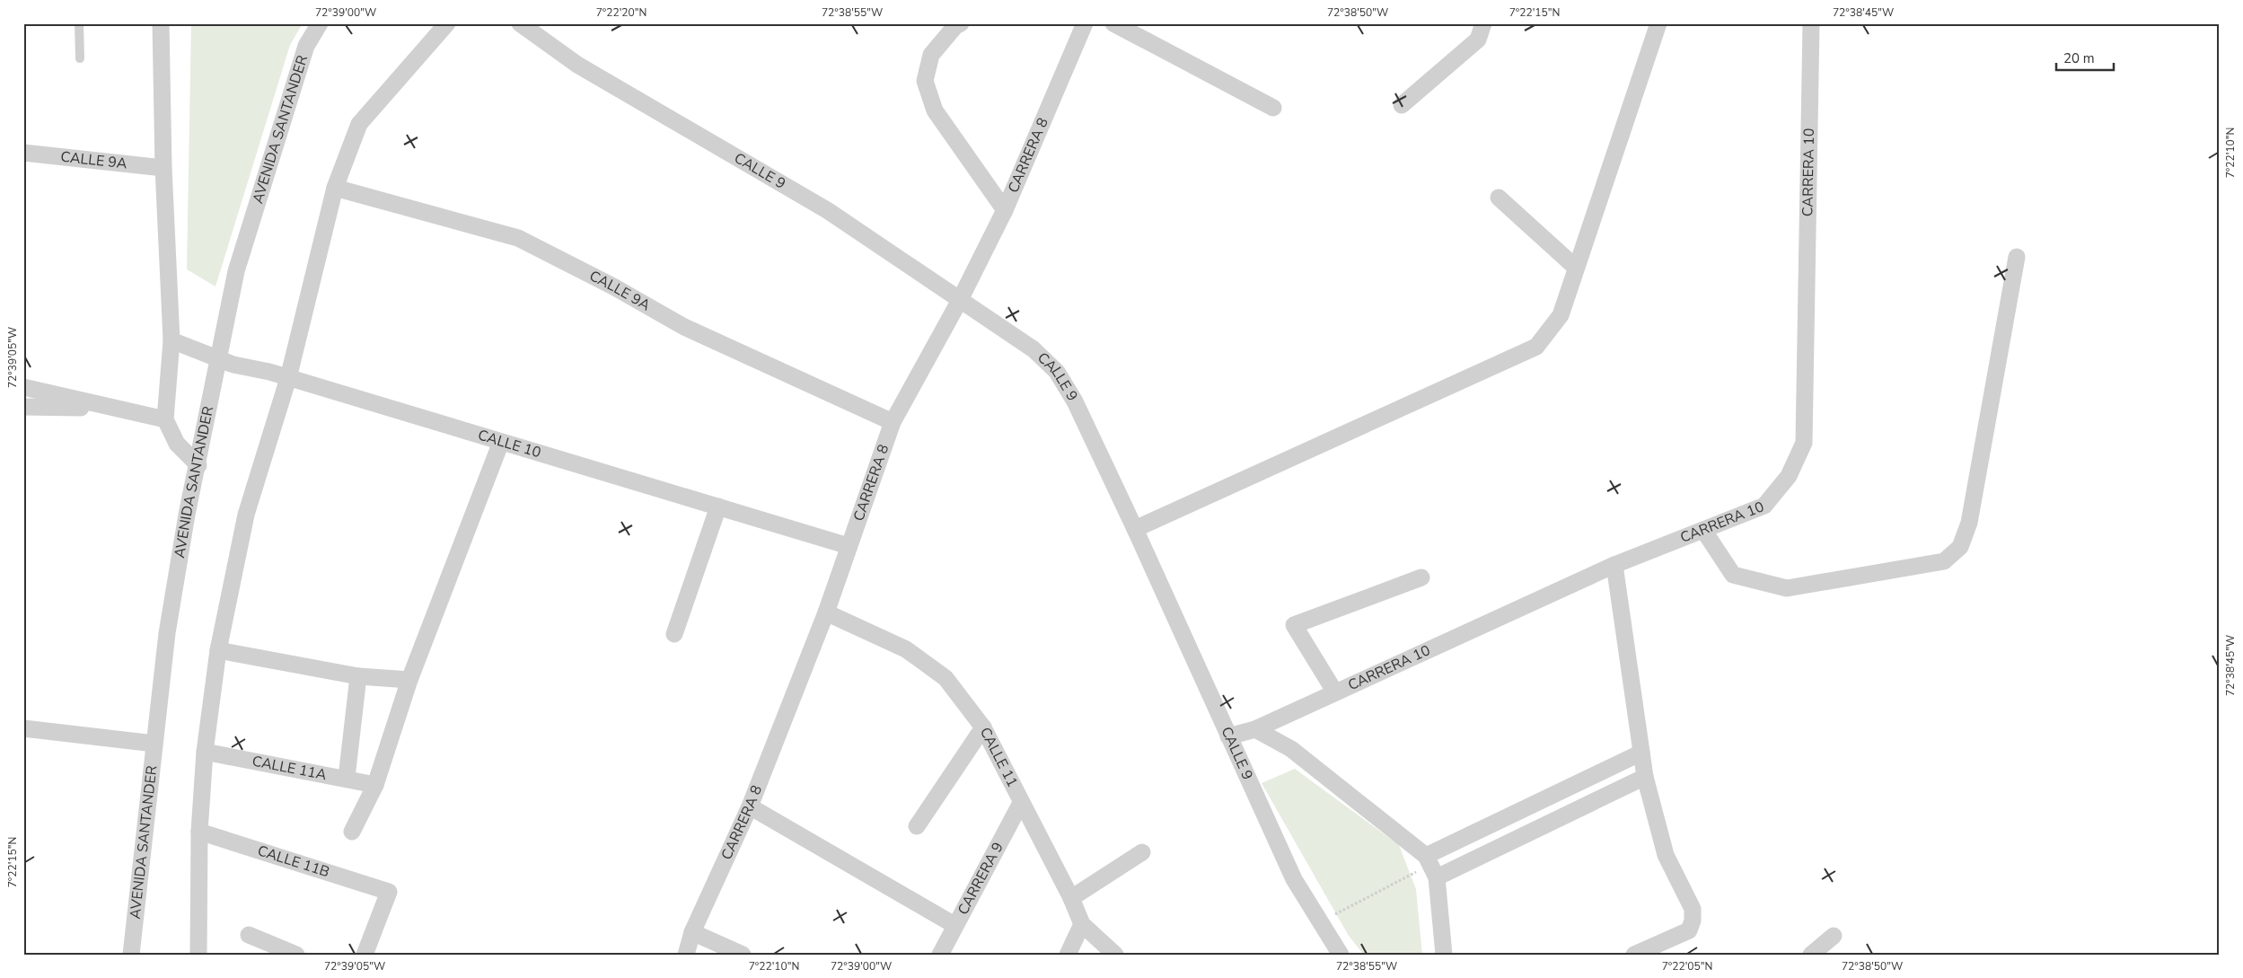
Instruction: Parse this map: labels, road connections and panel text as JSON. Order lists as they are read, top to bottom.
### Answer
{
  "streets": {
    "street": [
      "AVENIDA SANTANDER",
      "CARRERA 8",
      "CALLE 9A",
      "CALLE 9",
      "CARRERA 10",
      "CALLE 10",
      "CALLE 11",
      "CALLE 11A",
      "CALLE 11B",
      "CARRERA 9"
    ]
  },
  "crossings": [
    ["AVENIDA SANTANDER", "CALLE 10"],
    ["CARRERA 8", "CALLE 9A"],
    ["CARRERA 8", "CALLE 9"],
    ["CARRERA 8", "CALLE 10"],
    ["CARRERA 8", "CALLE 11"],
    ["CALLE 9", "CARRERA 10"],
    ["CALLE 11", "CARRERA 9"]
  ],
  "scale_bar": "20 m",
  "coordinates": [
    "72°39'00\"W",
    "7°22'20\"N",
    "72°38'55\"W",
    "72°38'50\"W",
    "7°22'15\"N",
    "72°38'45\"W",
    "7°22'10\"N",
    "72°39'05\"W",
    "7°22'05\"N"
  ]
}
